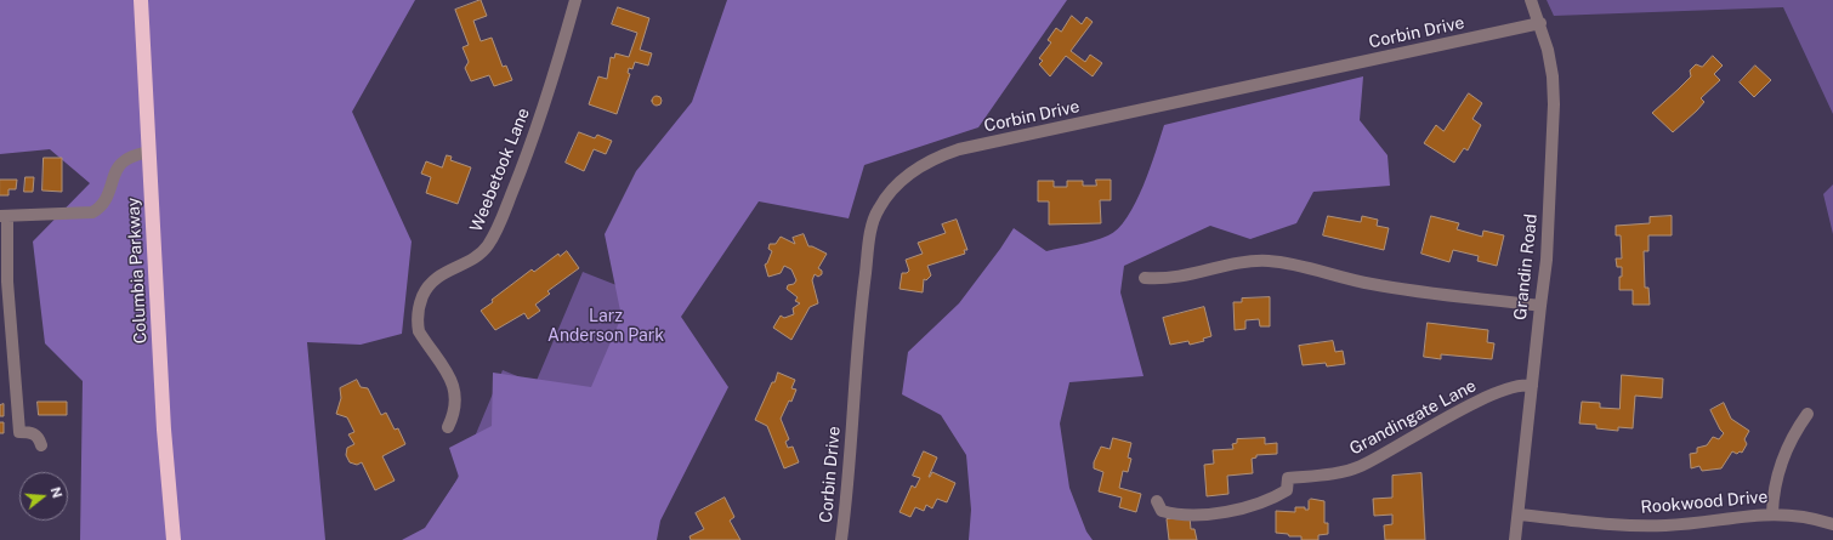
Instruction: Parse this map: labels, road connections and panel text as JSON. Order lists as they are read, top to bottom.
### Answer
{
  "streets": {
    "highway": ["Columbia Parkway"],
    "street": [
      "Corbin Drive",
      "Weebetook Lane",
      "Grandin Road",
      "Grandingate Lane",
      "Rookwood Drive"
    ]
  },
  "crossings": [
    ["Corbin Drive", "Grandin Road"],
    ["Grandin Road", "Grandingate Lane"],
    ["Grandin Road", "Rookwood Drive"]
  ],
  "parks": ["Larz Anderson Park"],
  "north": "right"
}
